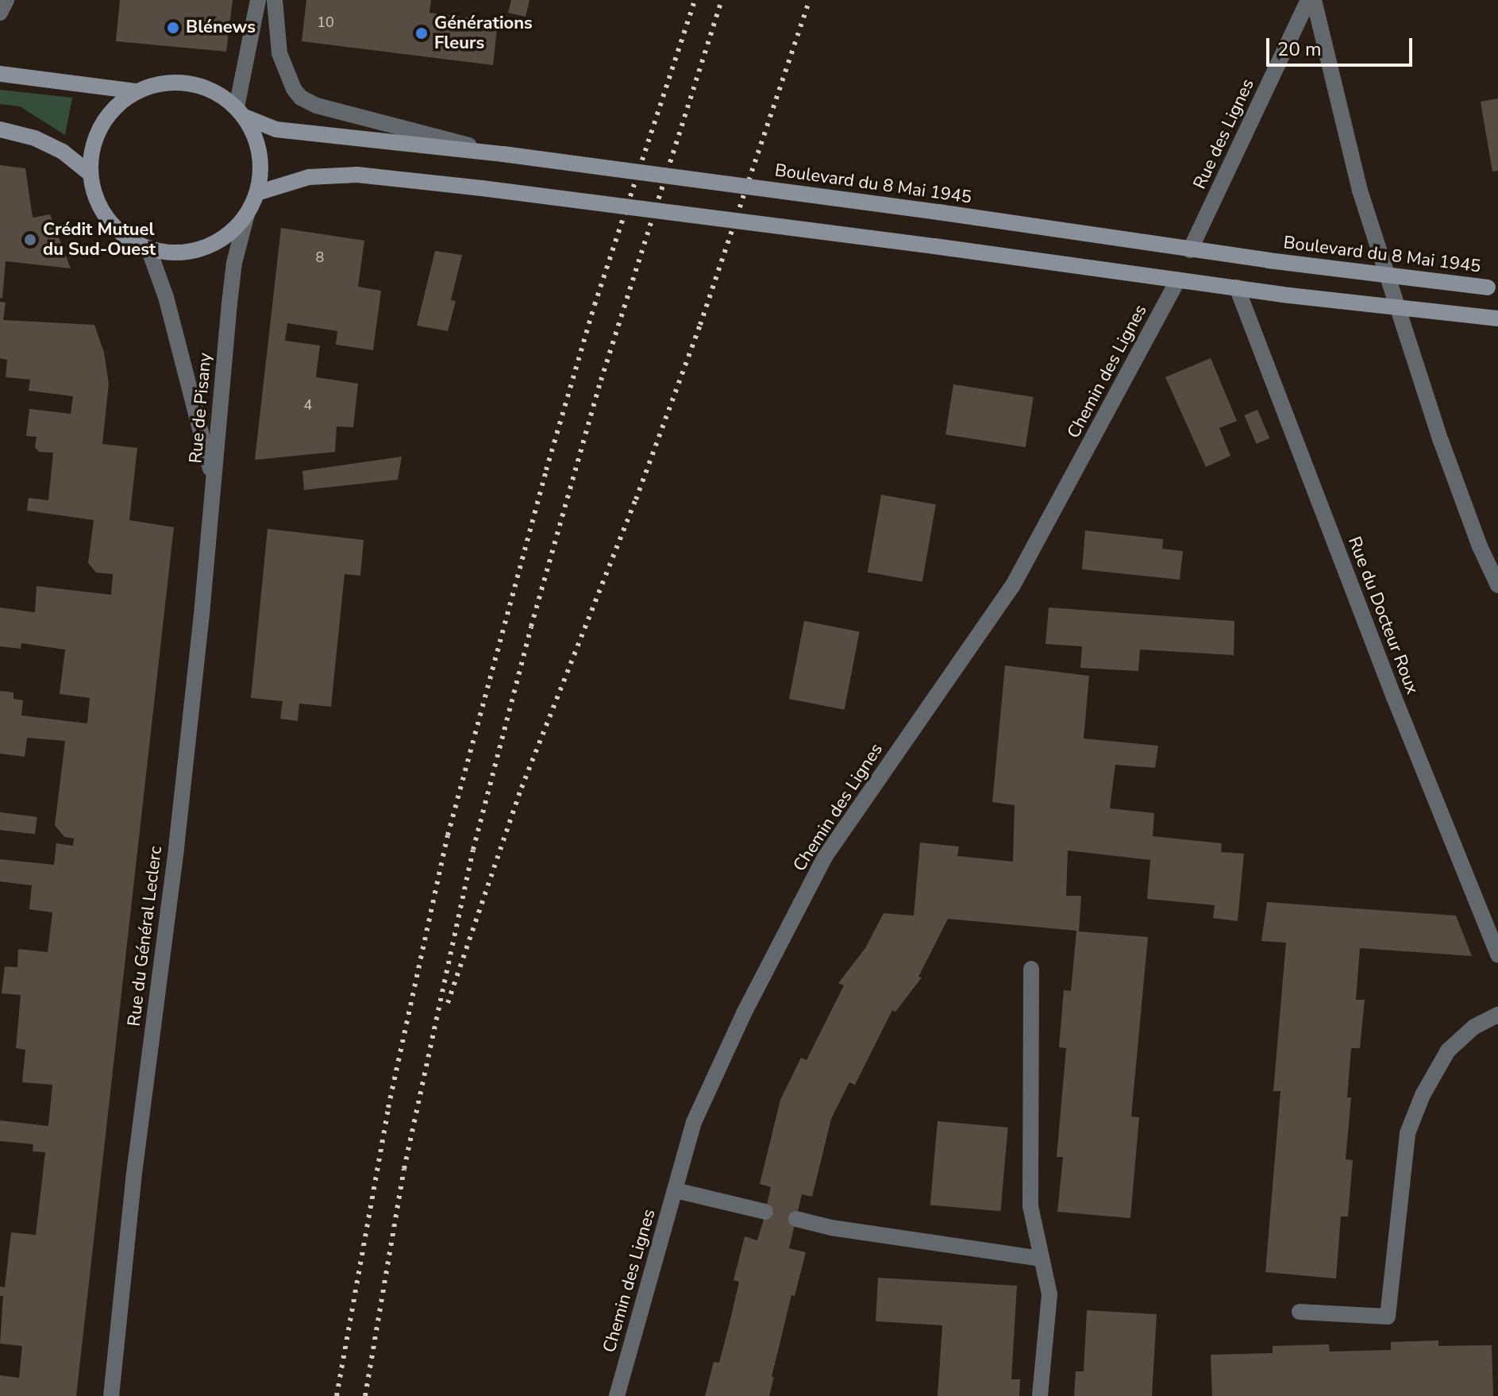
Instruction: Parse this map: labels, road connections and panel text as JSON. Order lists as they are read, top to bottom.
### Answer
{
  "streets": {
    "main road": ["Boulevard du 8 Mai 1945"],
    "street": [
      "Rue des Lignes",
      "Chemin des Lignes",
      "Rue de Pisany",
      "Rue du Docteur Roux",
      "Rue du Général Leclerc"
    ]
  },
  "crossings": [
    ["Rue des Lignes", "Boulevard du 8 Mai 1945"],
    ["Boulevard du 8 Mai 1945", "Rue de Pisany"],
    ["Rue de Pisany", "Rue du Général Leclerc"]
  ],
  "places": ["Blénews", "Générations Fleurs", "Crédit Mutuel du Sud-Ouest"],
  "house_numbers": ["10", "8", "4"],
  "scale_bar": "20 m"
}
